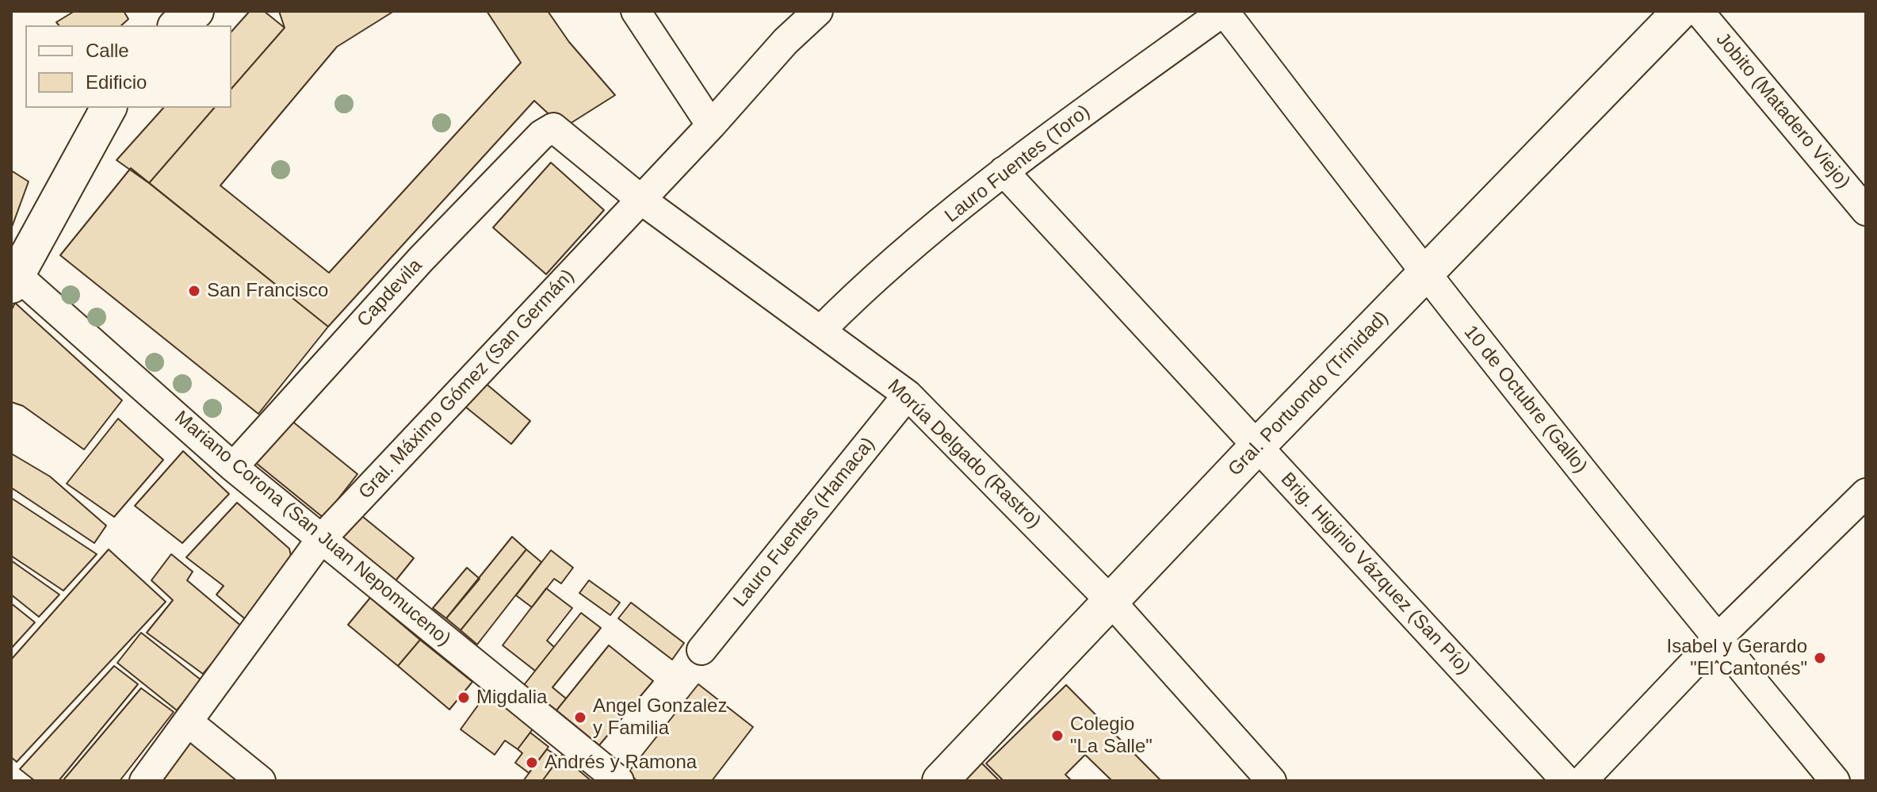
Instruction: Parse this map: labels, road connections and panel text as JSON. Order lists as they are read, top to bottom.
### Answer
{
  "streets": {
    "street": [
      "Jobito (Matadero Viejo)",
      "Lauro Fuentes (Toro)",
      "Capdevila",
      "Gral. Máximo Gómez (San Germán)",
      "Gral. Portuondo (Trinidad)",
      "10 de Octubre (Gallo)",
      "Morúa Delgado (Rastro)",
      "Lauro Fuentes (Hamaca)",
      "Mariano Corona (San Juan Nepomuceno)",
      "Brig. Higinio Vázquez (San Pío)"
    ]
  },
  "crossings": [
    ["Lauro Fuentes (Toro)", "10 de Octubre (Gallo)"],
    ["Lauro Fuentes (Toro)", "Morúa Delgado (Rastro)"],
    ["Lauro Fuentes (Toro)", "Brig. Higinio Vázquez (San Pío)"],
    ["Capdevila", "Morúa Delgado (Rastro)"],
    ["Capdevila", "Mariano Corona (San Juan Nepomuceno)"],
    ["Gral. Máximo Gómez (San Germán)", "Morúa Delgado (Rastro)"],
    ["Gral. Máximo Gómez (San Germán)", "Mariano Corona (San Juan Nepomuceno)"],
    ["Gral. Portuondo (Trinidad)", "10 de Octubre (Gallo)"],
    ["Gral. Portuondo (Trinidad)", "Morúa Delgado (Rastro)"],
    ["Gral. Portuondo (Trinidad)", "Brig. Higinio Vázquez (San Pío)"],
    ["Morúa Delgado (Rastro)", "Lauro Fuentes (Hamaca)"]
  ],
  "places": [
    "San Francisco",
    "Isabel y Gerardo \"El Cantonés\"",
    "Migdalia",
    "Angel Gonzalez y Familia",
    "Colegio \"La Salle\"",
    "Andrés y Ramona"
  ],
  "legend": ["Calle", "Edificio"]
}
